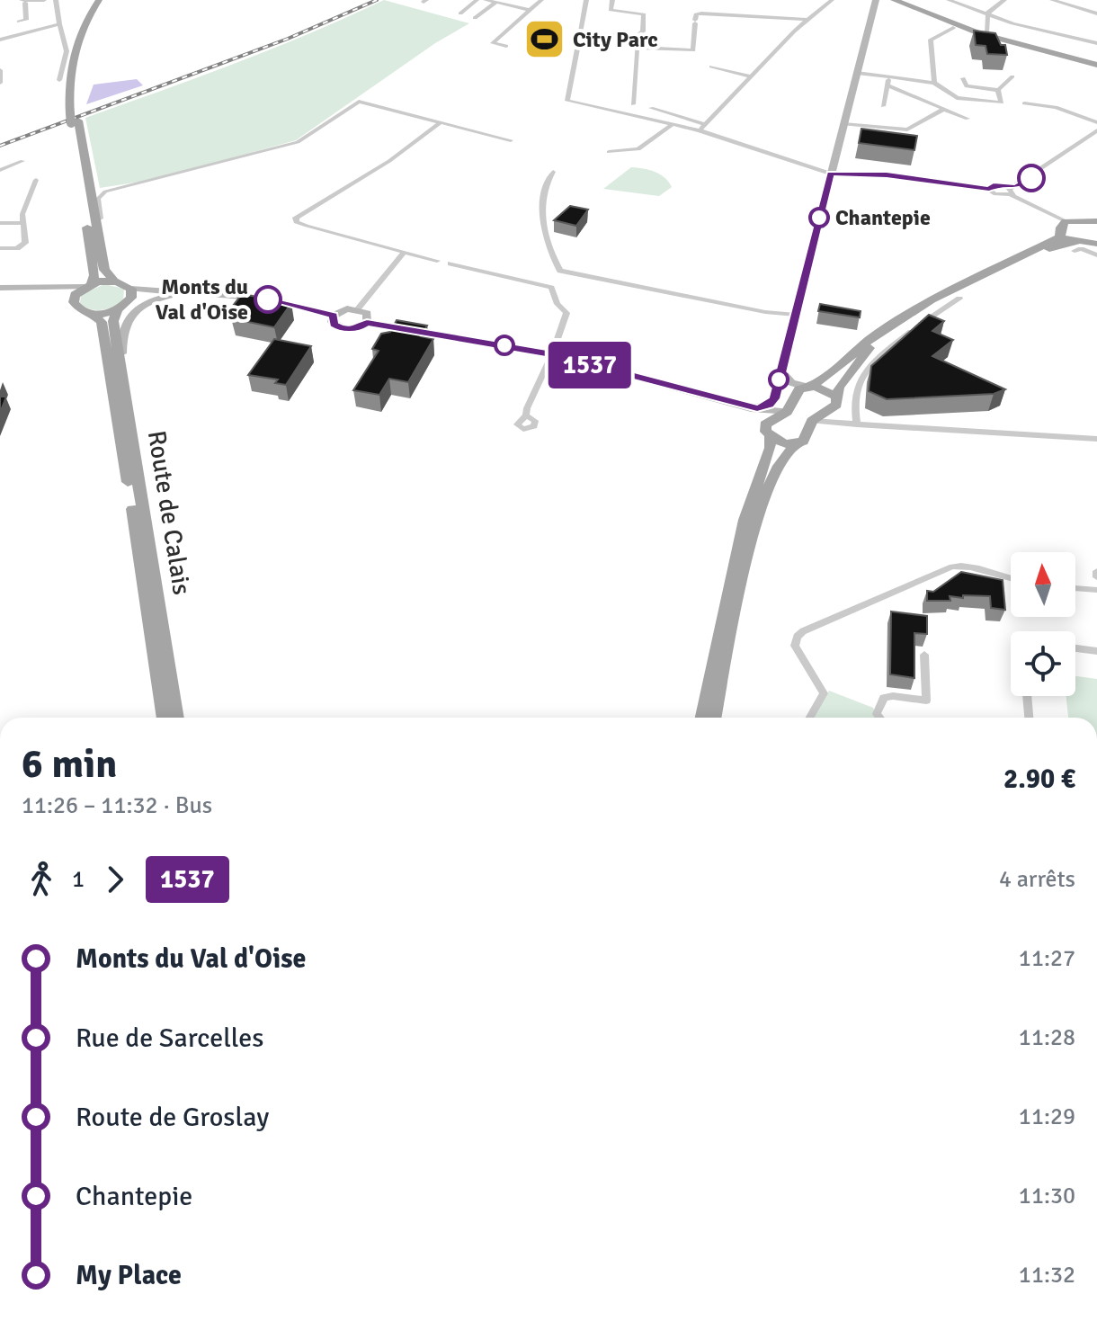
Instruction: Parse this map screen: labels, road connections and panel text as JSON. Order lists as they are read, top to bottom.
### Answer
{
  "streets": {
    "main road": ["Route de Calais"]
  },
  "places": {
    "sports": ["City Parc"],
    "other": ["Chantepie", "Monts du Val d'Oise"]
  },
  "lines": ["bus line 1537"],
  "north": "top",
  "page": {
    "on_map": "1537",
    "heading": ["6 min", "11:26 – 11:32 · Bus", "2.90 €"],
    "legs": ["1", "1537", "4 arrêts"],
    "list": [
      {
        "name": "Monts du Val d'Oise",
        "value": "11:27"
      },
      {
        "name": "Rue de Sarcelles",
        "value": "11:28"
      },
      {
        "name": "Route de Groslay",
        "value": "11:29"
      },
      {
        "name": "Chantepie",
        "value": "11:30"
      },
      {
        "name": "My Place",
        "value": "11:32"
      }
    ]
  }
}
